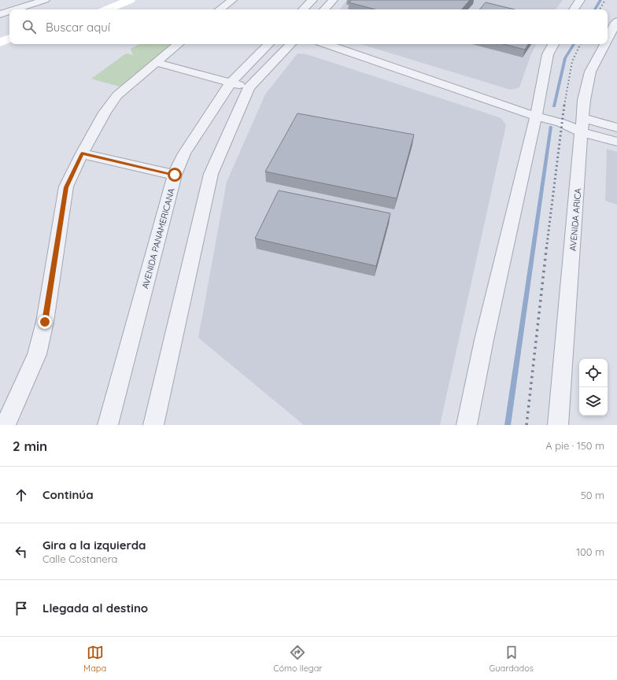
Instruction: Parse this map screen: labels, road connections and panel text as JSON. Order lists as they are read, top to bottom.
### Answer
{
  "streets": {
    "street": ["AVENIDA ARICA", "AVENIDA PANAMERICANA"]
  },
  "page": {
    "search": "Buscar aquí",
    "heading": ["2 min", "A pie · 150 m"],
    "list": [
      ["Continúa", "50 m"],
      ["Gira a la izquierda", "Calle Costanera", "100 m"],
      "Llegada al destino"
    ],
    "nav": ["Mapa", "Cómo llegar", "Guardados"]
  }
}
